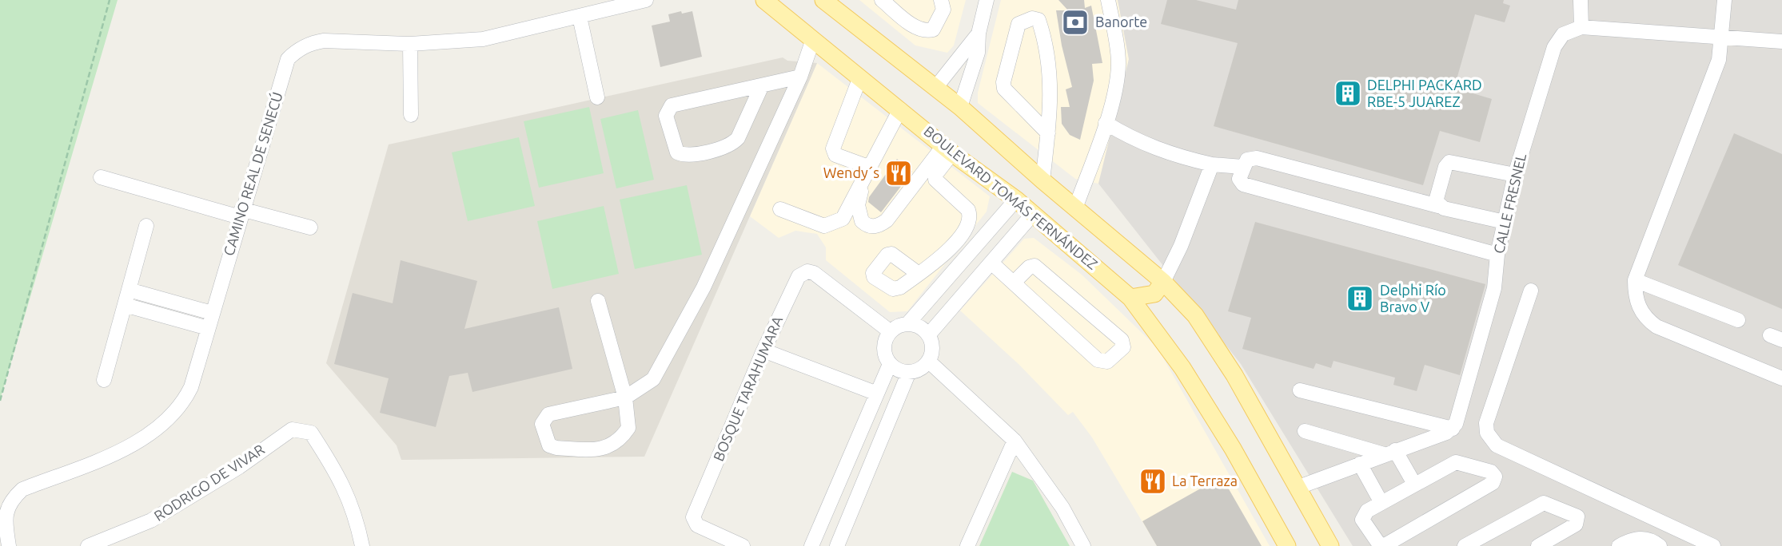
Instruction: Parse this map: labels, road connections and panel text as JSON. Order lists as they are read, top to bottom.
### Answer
{
  "streets": {
    "main road": ["BOULEVARD TOMÁS FERNÁNDEZ"],
    "street": [
      "CAMINO REAL DE SENECÚ",
      "CALLE FRESNEL",
      "BOSQUE TARAHUMARA",
      "RODRIGO DE VIVAR"
    ]
  },
  "places": {
    "bank": ["Banorte"],
    "building": ["DELPHI PACKARD RBE-5 JUAREZ", "Delphi Río Bravo V"],
    "restaurant": ["Wendy´s", "La Terraza"]
  }
}
